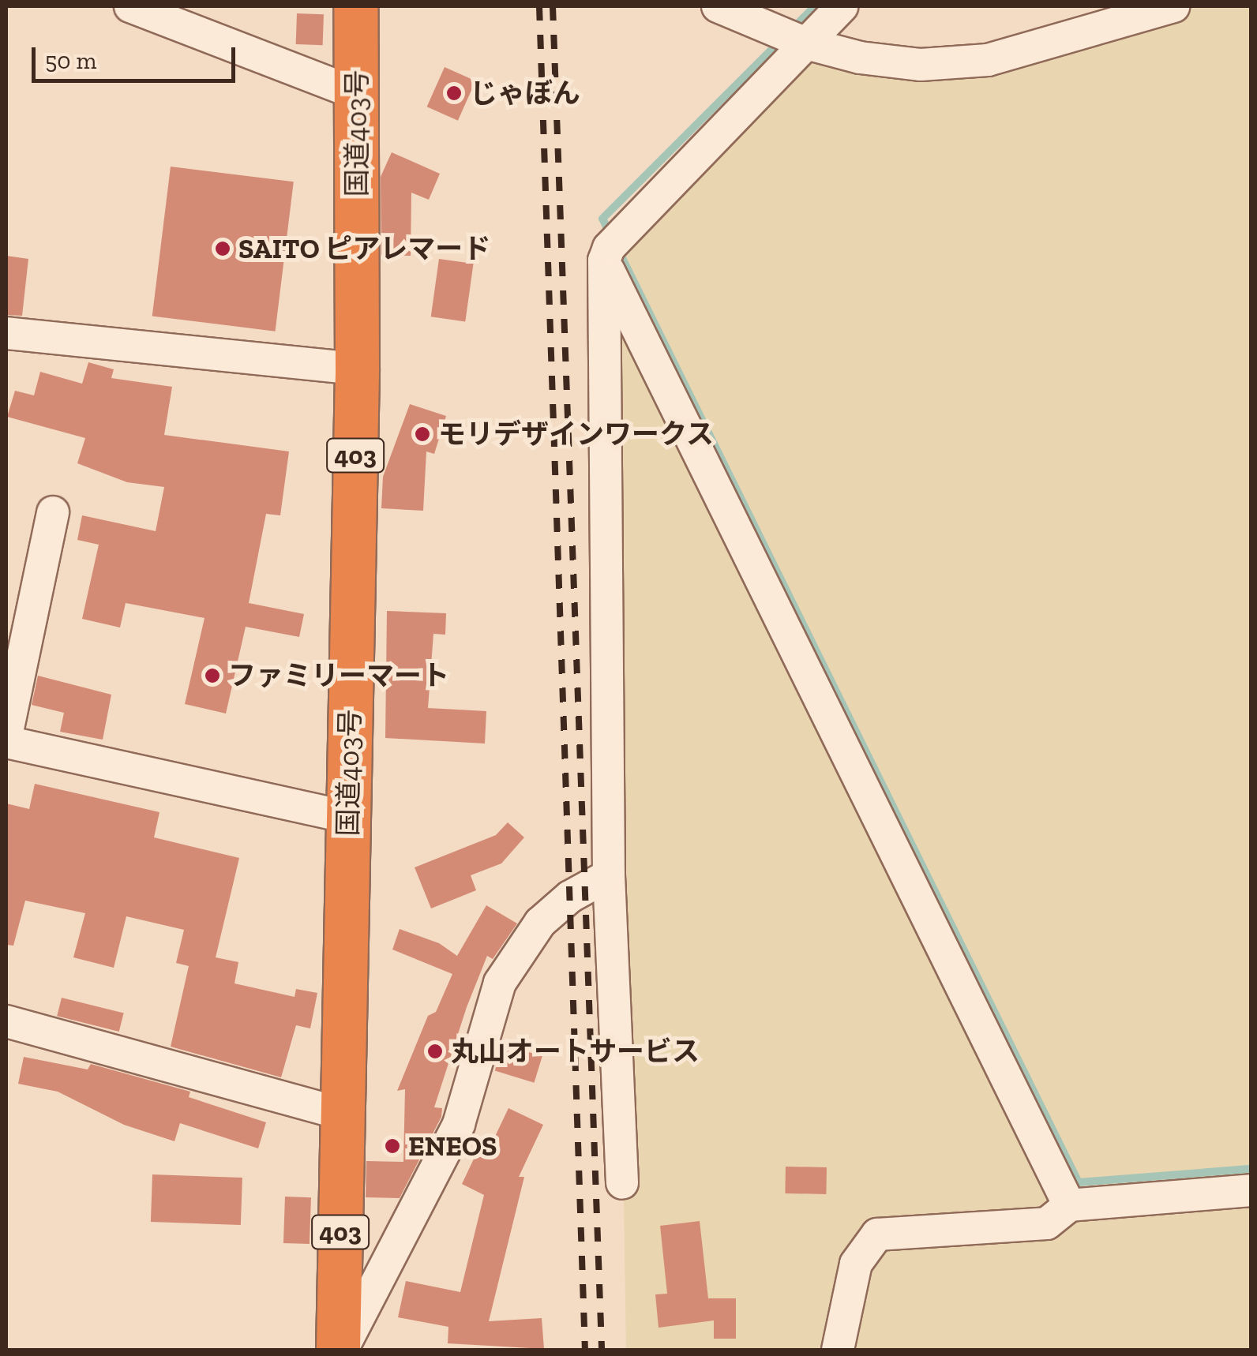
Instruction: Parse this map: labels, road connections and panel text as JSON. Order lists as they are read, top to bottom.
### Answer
{
  "streets": {
    "highway": ["国道403号", "403"]
  },
  "places": [
    "じゃぼん",
    "SAITO ピアレマード",
    "モリデザインワークス",
    "ファミリーマート",
    "丸山オートサービス",
    "ENEOS"
  ],
  "scale_bar": "50 m"
}
